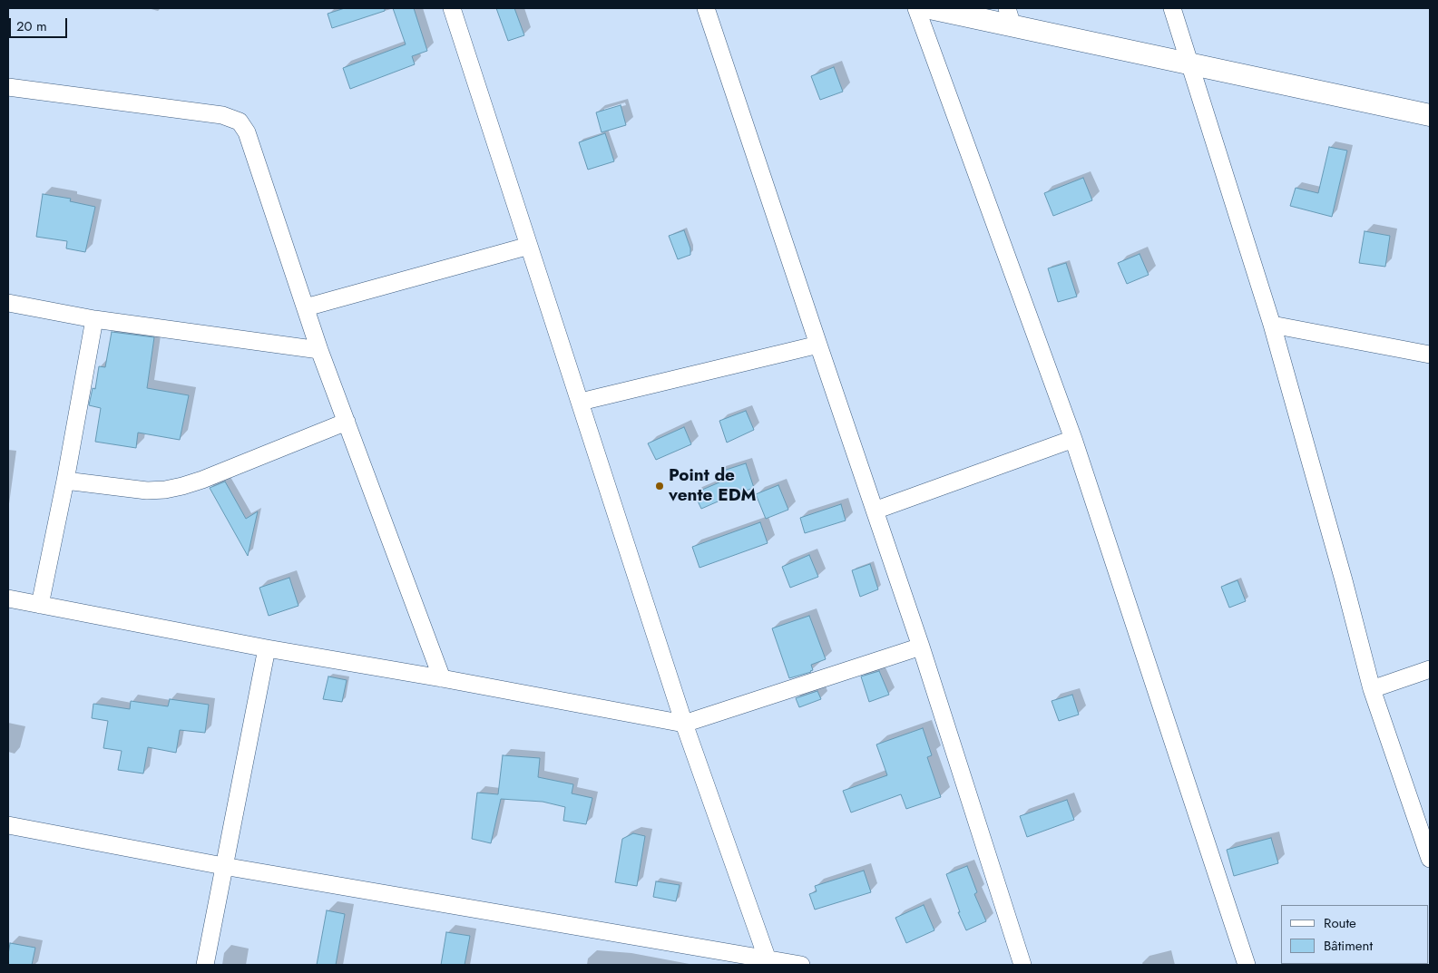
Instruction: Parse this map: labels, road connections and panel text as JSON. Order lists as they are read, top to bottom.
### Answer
{
  "places": ["Point de vente EDM"],
  "legend": ["Route", "Bâtiment"],
  "scale_bar": "20 m"
}
